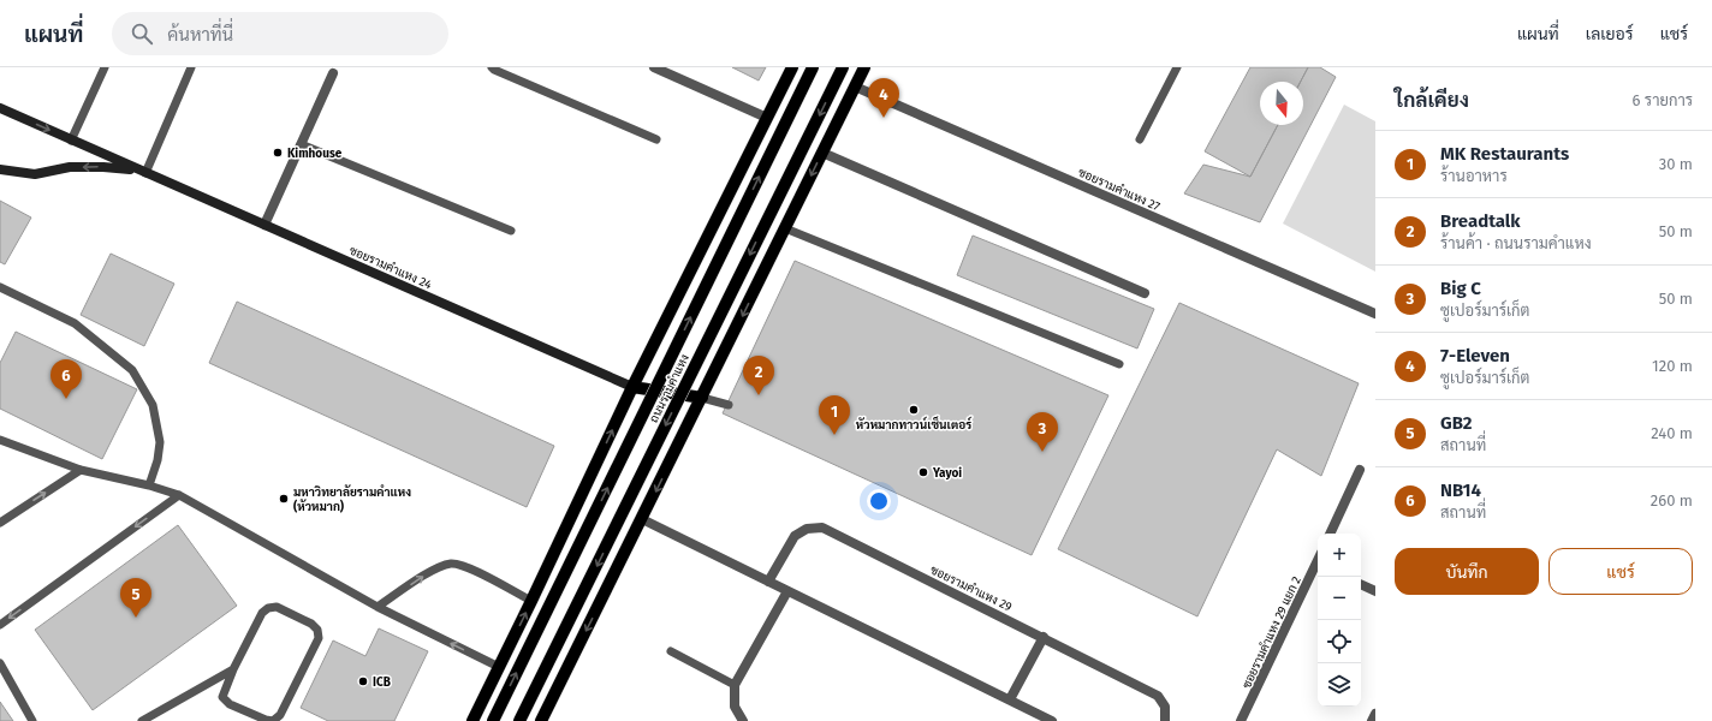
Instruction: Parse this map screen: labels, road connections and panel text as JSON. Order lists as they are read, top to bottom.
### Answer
{
  "streets": {
    "main road": ["ซอยรามคำแหง 24", "ถนนรามคำแหง"],
    "street": ["ซอยรามคำแหง 27", "ซอยรามคำแหง 29", "ซอยรามคำแหง 29 แยก 2"]
  },
  "places": [
    "Kimhouse",
    "หัวหมากทาวน์เซ็นเตอร์",
    "Yayoi",
    "มหาวิทยาลัยรามคำแหง (หัวหมาก)",
    "ICB"
  ],
  "north": "bottom",
  "page": {
    "header": "แผนที่",
    "search": "ค้นหาที่นี่",
    "nav": ["แผนที่", "เลเยอร์", "แชร์"],
    "heading": ["ใกล้เคียง", "6 รายการ"],
    "pins": [
      "4",
      "2",
      "6",
      "1",
      "3",
      "5"
    ],
    "list": [
      {
        "mark": "1",
        "name": "MK Restaurants",
        "note": "ร้านอาหาร",
        "value": "30 m"
      },
      {
        "mark": "2",
        "name": "Breadtalk",
        "note": "ร้านค้า · ถนนรามคำแหง",
        "value": "50 m"
      },
      {
        "mark": "3",
        "name": "Big C",
        "note": "ซูเปอร์มาร์เก็ต",
        "value": "50 m"
      },
      {
        "mark": "4",
        "name": "7-Eleven",
        "note": "ซูเปอร์มาร์เก็ต",
        "value": "120 m"
      },
      {
        "mark": "5",
        "name": "GB2",
        "note": "สถานที่",
        "value": "240 m"
      },
      {
        "mark": "6",
        "name": "NB14",
        "note": "สถานที่",
        "value": "260 m"
      }
    ],
    "map_buttons": ["+", "−"],
    "buttons": ["บันทึก", "แชร์"]
  }
}
